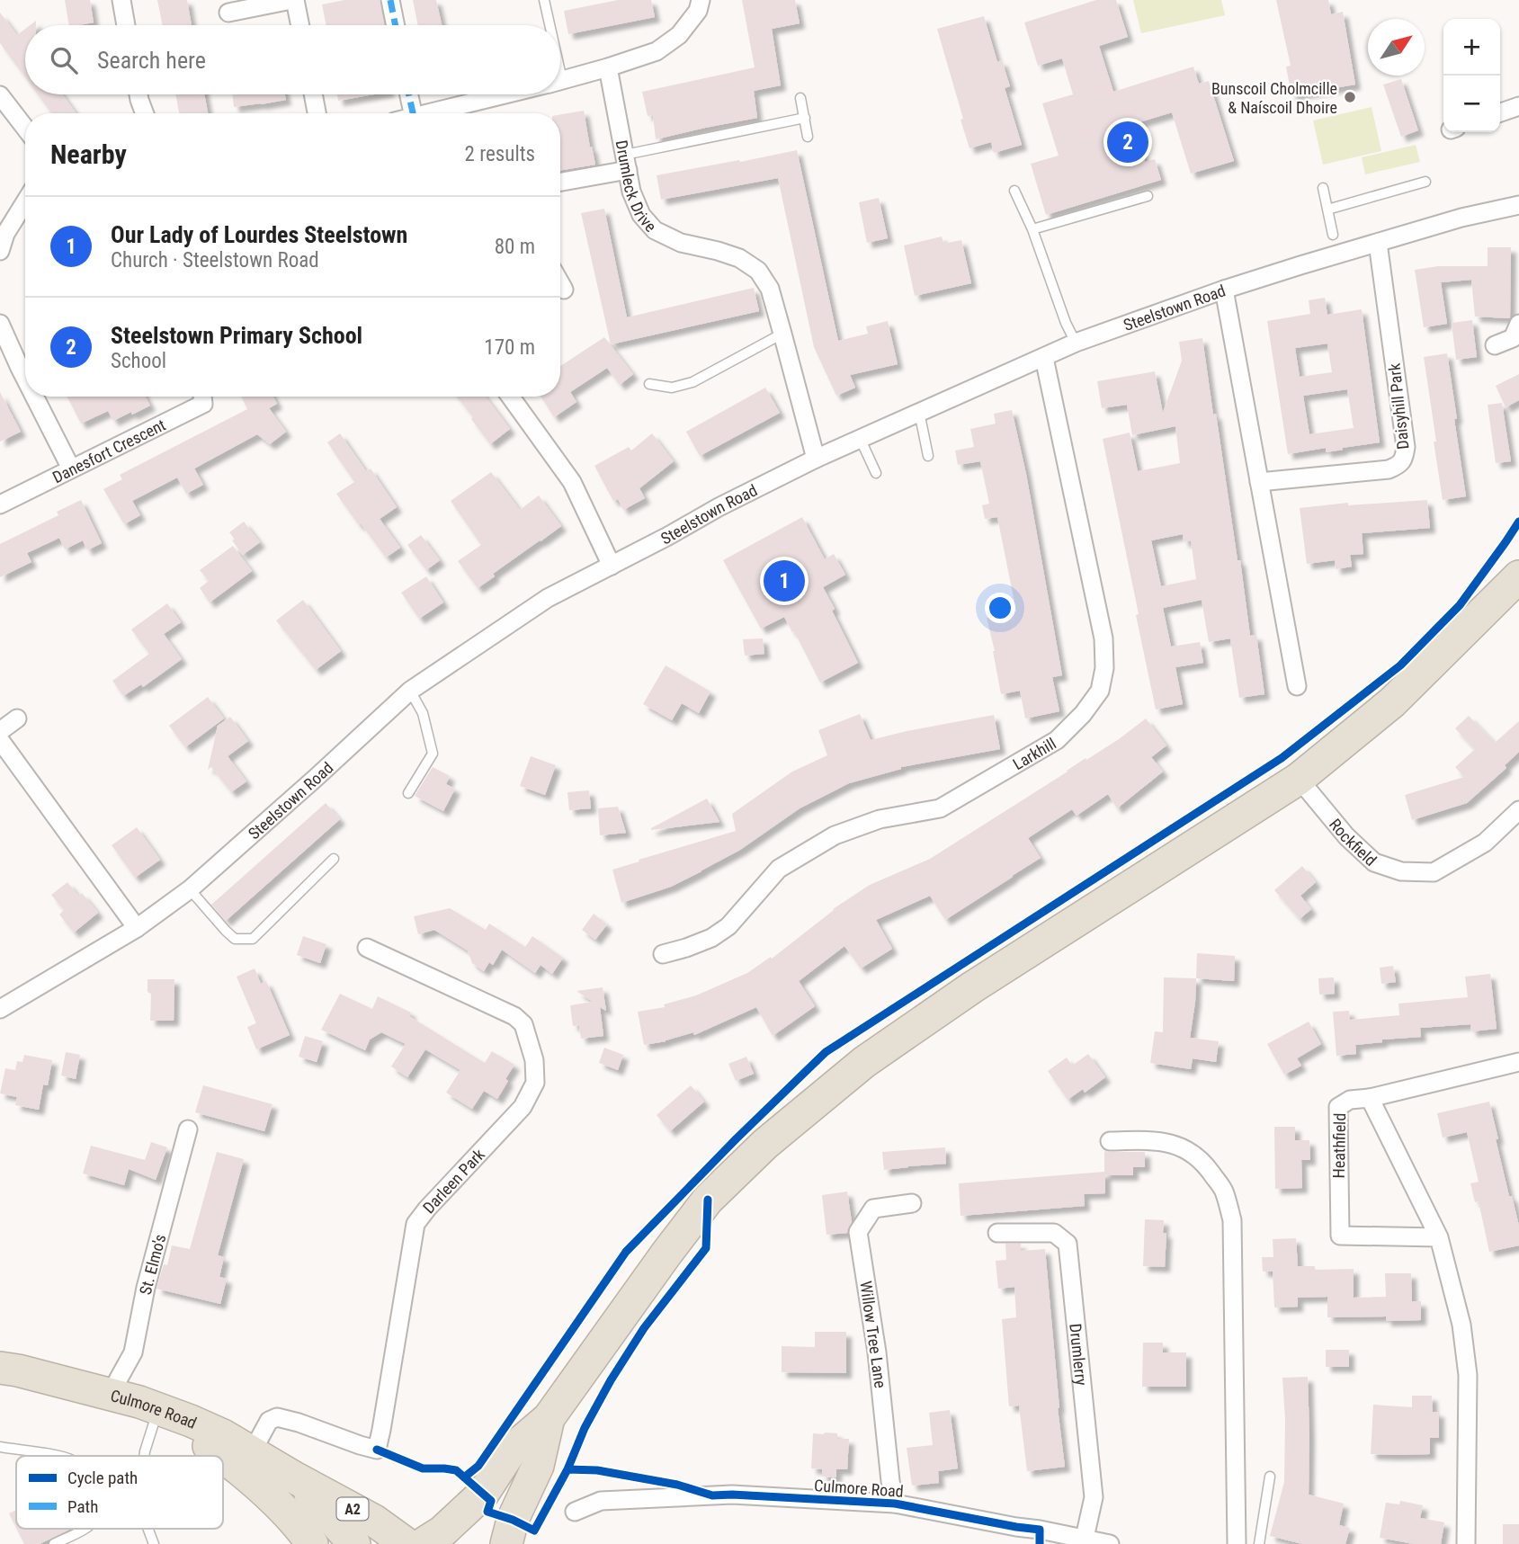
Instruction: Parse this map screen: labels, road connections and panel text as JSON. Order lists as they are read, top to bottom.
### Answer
{
  "streets": {
    "highway": ["Culmore Road", "A2"],
    "street": [
      "Drumleck Drive",
      "Steelstown Road",
      "Daisyhill Park",
      "Danesfort Crescent",
      "Larkhill",
      "Rockfield",
      "Heathfield",
      "Darleen Park",
      "St. Elmo's",
      "Willow Tree Lane",
      "Drumlerry"
    ]
  },
  "crossings": [
    ["Drumleck Drive", "Steelstown Road"],
    ["Steelstown Road", "Daisyhill Park"],
    ["Steelstown Road", "Larkhill"],
    ["Darleen Park", "Culmore Road"],
    ["St. Elmo's", "Culmore Road"],
    ["Willow Tree Lane", "Culmore Road"],
    ["Drumlerry", "Culmore Road"]
  ],
  "places": ["Bunscoil Cholmcille & Naíscoil Dhoire"],
  "legend": ["Cycle path", "Path"],
  "north": "top right",
  "page": {
    "map_buttons": ["+", "−"],
    "search": "Search here",
    "heading": ["Nearby", "2 results"],
    "pins": ["2", "1"],
    "list": [
      {
        "mark": "1",
        "name": "Our Lady of Lourdes Steelstown",
        "note": "Church · Steelstown Road",
        "value": "80 m"
      },
      {
        "mark": "2",
        "name": "Steelstown Primary School",
        "note": "School",
        "value": "170 m"
      }
    ]
  }
}
